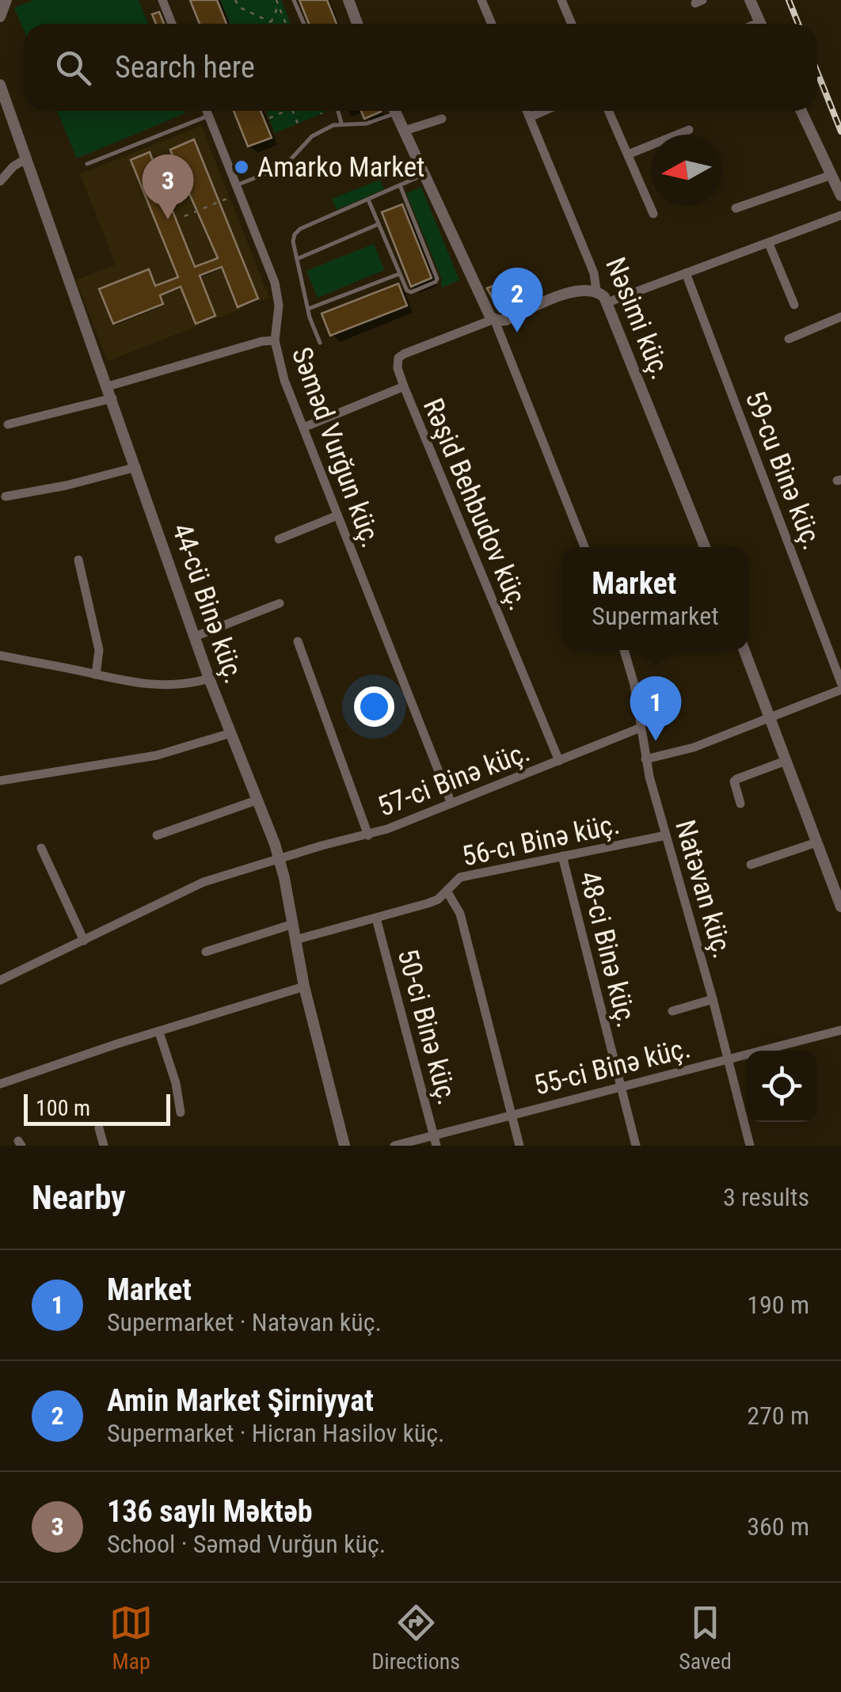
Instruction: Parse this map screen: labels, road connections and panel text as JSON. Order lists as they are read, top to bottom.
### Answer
{
  "streets": {
    "street": [
      "Nəsimi küç.",
      "Səməd Vurğun küç.",
      "59-cu Binə küç.",
      "Rəşid Behbudov küç.",
      "44-cü Binə küç.",
      "57-ci Binə küç.",
      "56-cı Binə küç.",
      "Natəvan küç.",
      "48-ci Binə küç.",
      "50-ci Binə küç.",
      "55-ci Binə küç."
    ]
  },
  "crossings": [
    ["Səməd Vurğun küç.", "57-ci Binə küç."],
    ["Rəşid Behbudov küç.", "57-ci Binə küç."],
    ["44-cü Binə küç.", "57-ci Binə küç."],
    ["44-cü Binə küç.", "56-cı Binə küç."],
    ["57-ci Binə küç.", "Natəvan küç."],
    ["56-cı Binə küç.", "Natəvan küç."],
    ["56-cı Binə küç.", "48-ci Binə küç."],
    ["56-cı Binə küç.", "50-ci Binə küç."],
    ["Natəvan küç.", "55-ci Binə küç."],
    ["48-ci Binə küç.", "55-ci Binə küç."],
    ["50-ci Binə küç.", "55-ci Binə küç."]
  ],
  "places": ["Amarko Market"],
  "scale_bar": "100 m",
  "north": "left",
  "page": {
    "search": "Search here",
    "pins": ["3", "2", "1"],
    "popup": ["Market", "Supermarket"],
    "scale": "100 m",
    "heading": ["Nearby", "3 results"],
    "list": [
      {
        "mark": "1",
        "name": "Market",
        "note": "Supermarket · Natəvan küç.",
        "value": "190 m"
      },
      {
        "mark": "2",
        "name": "Amin Market Şirniyyat",
        "note": "Supermarket · Hicran Hasilov küç.",
        "value": "270 m"
      },
      {
        "mark": "3",
        "name": "136 saylı Məktəb",
        "note": "School · Səməd Vurğun küç.",
        "value": "360 m"
      }
    ],
    "nav": ["Map", "Directions", "Saved"]
  }
}
